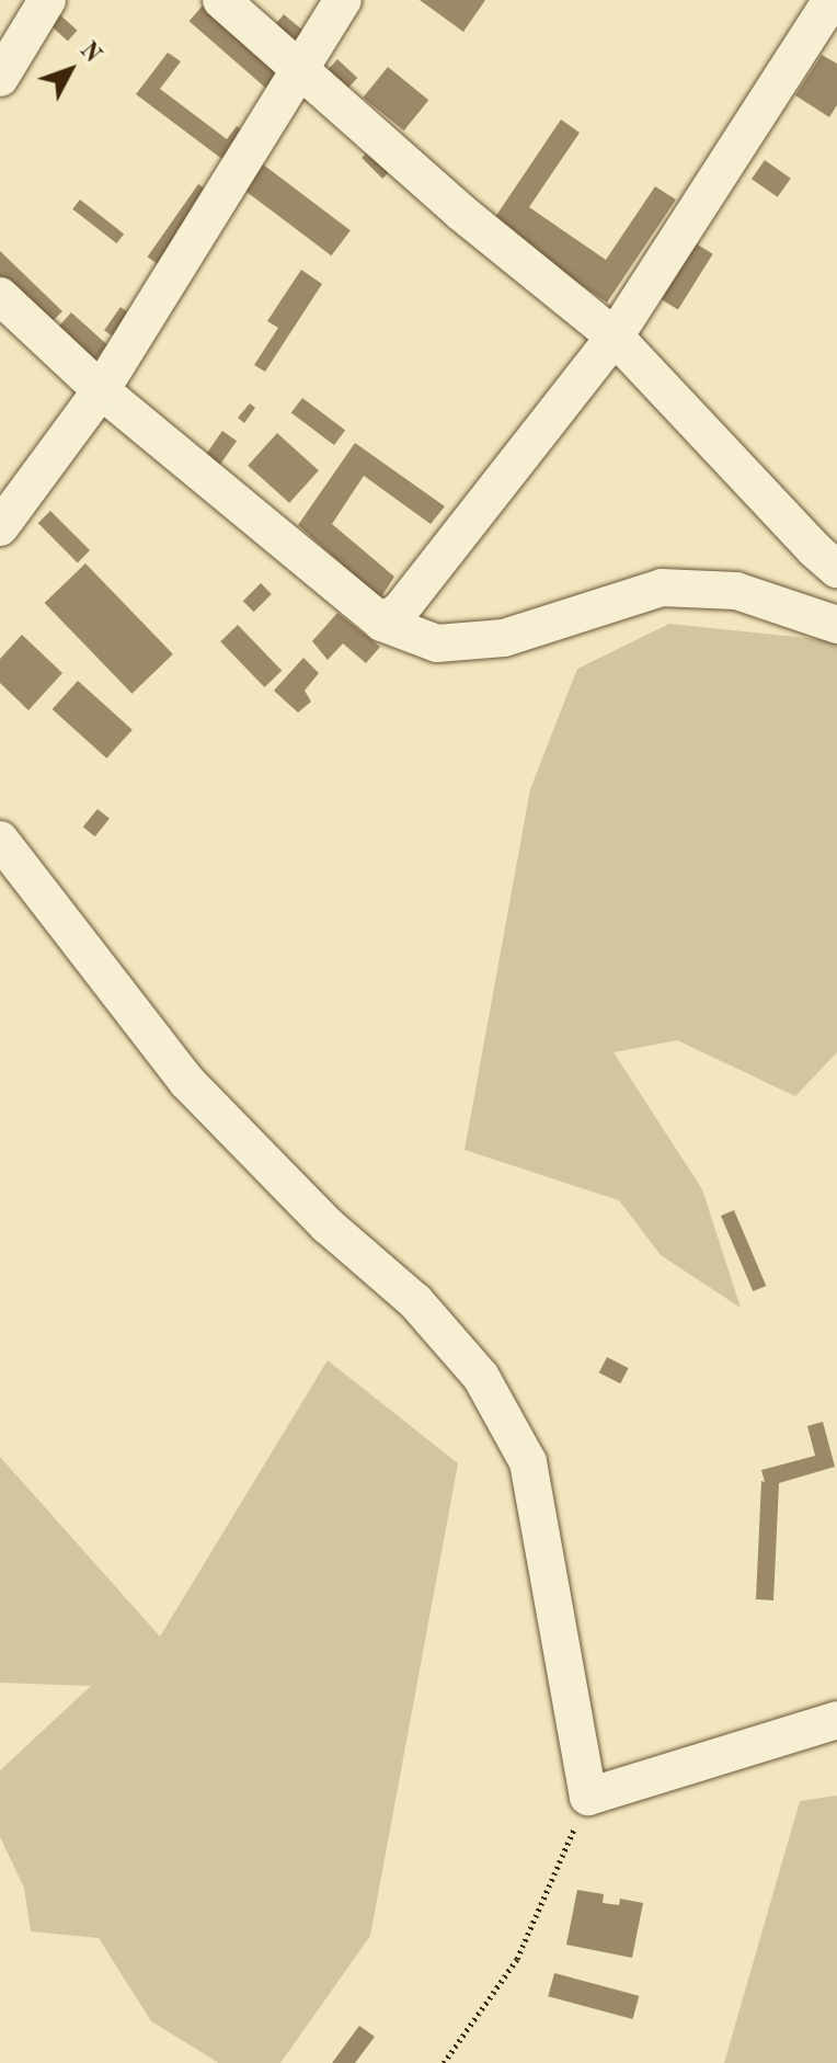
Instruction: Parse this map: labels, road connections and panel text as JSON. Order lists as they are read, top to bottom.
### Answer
{
  "north": "top right"
}
